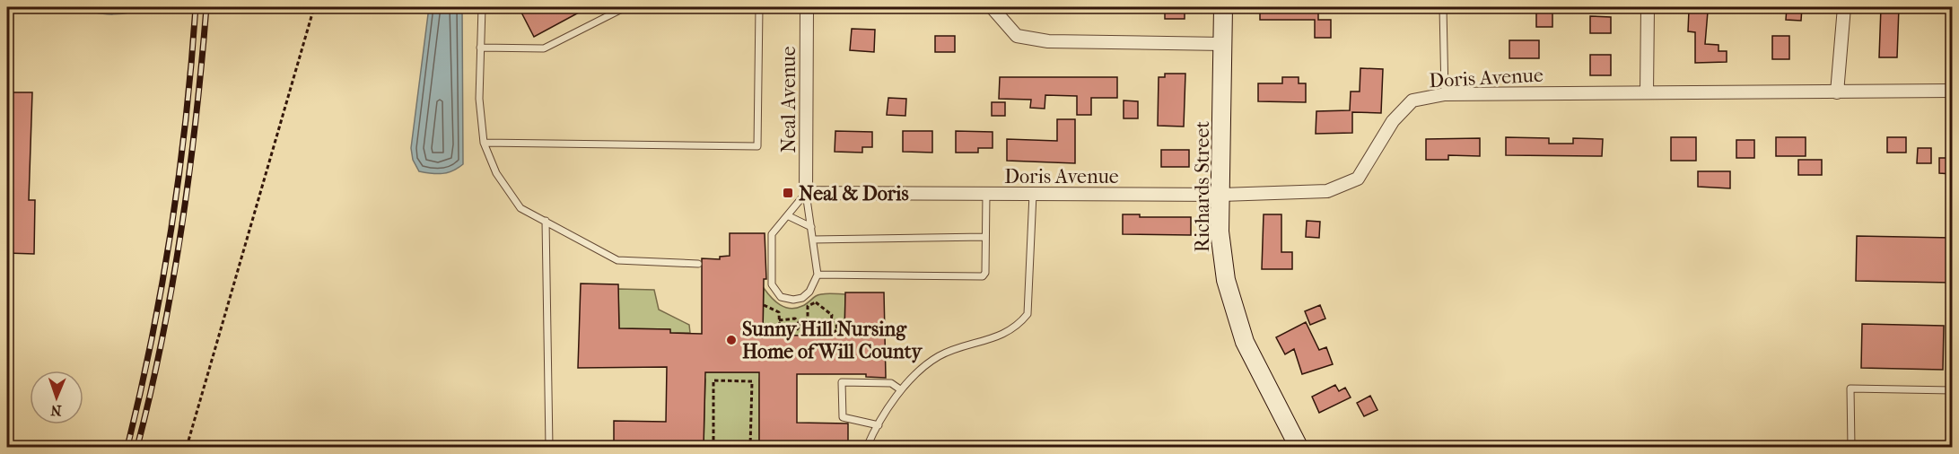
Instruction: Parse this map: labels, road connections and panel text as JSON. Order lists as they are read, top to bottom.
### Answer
{
  "streets": {
    "street": ["Doris Avenue", "Neal Avenue", "Richards Street"]
  },
  "crossings": [
    ["Doris Avenue", "Neal Avenue"],
    ["Doris Avenue", "Richards Street"]
  ],
  "places": {
    "transit": ["Neal & Doris"],
    "other": ["Sunny Hill Nursing Home of Will County"]
  },
  "north": "bottom"
}
